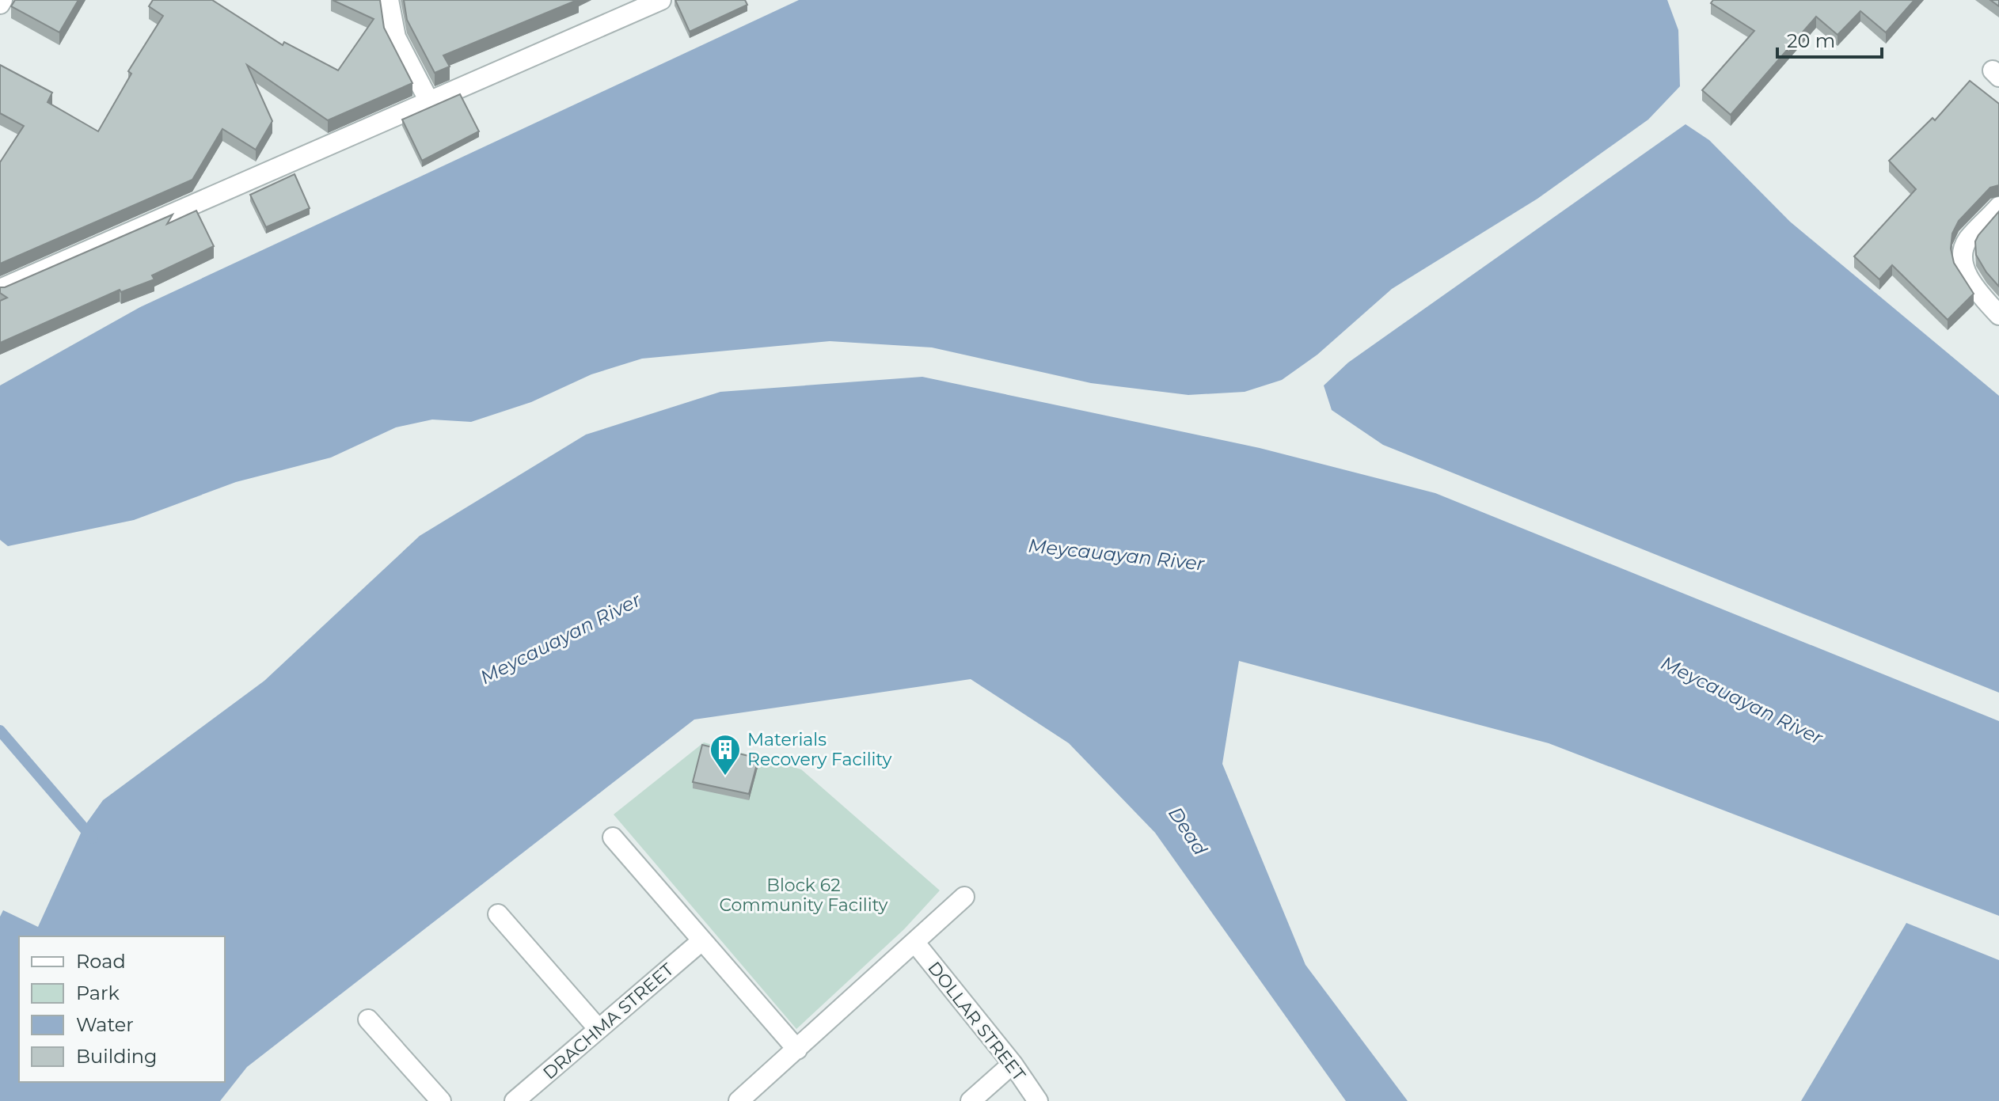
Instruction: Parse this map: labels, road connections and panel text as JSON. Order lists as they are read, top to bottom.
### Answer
{
  "streets": {
    "street": ["DRACHMA STREET", "DOLLAR STREET"]
  },
  "water": ["Meycauayan River", "Dead"],
  "parks": ["Block 62 Community Facility"],
  "places": {
    "building": ["Materials Recovery Facility"]
  },
  "legend": [
    "Road",
    "Park",
    "Water",
    "Building"
  ],
  "scale_bar": "20 m"
}
